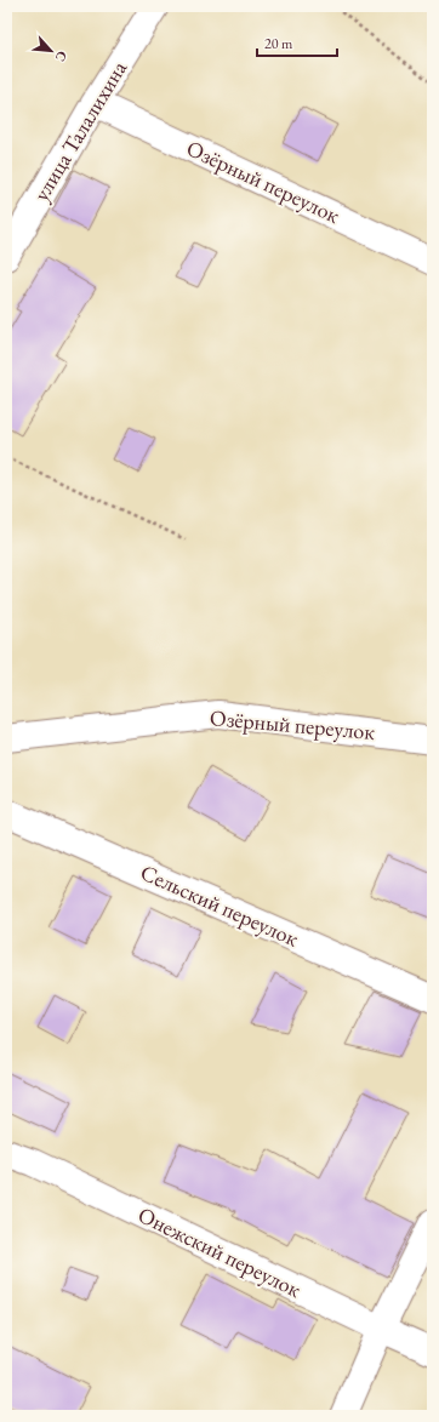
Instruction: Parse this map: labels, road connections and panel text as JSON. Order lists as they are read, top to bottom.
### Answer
{
  "streets": {
    "street": [
      "улица Талалихина",
      "Озёрный переулок",
      "Сельский переулок",
      "Онежский переулок"
    ]
  },
  "crossings": [
    ["улица Талалихина", "Озёрный переулок"]
  ],
  "scale_bar": "20 m",
  "north": "bottom right"
}
